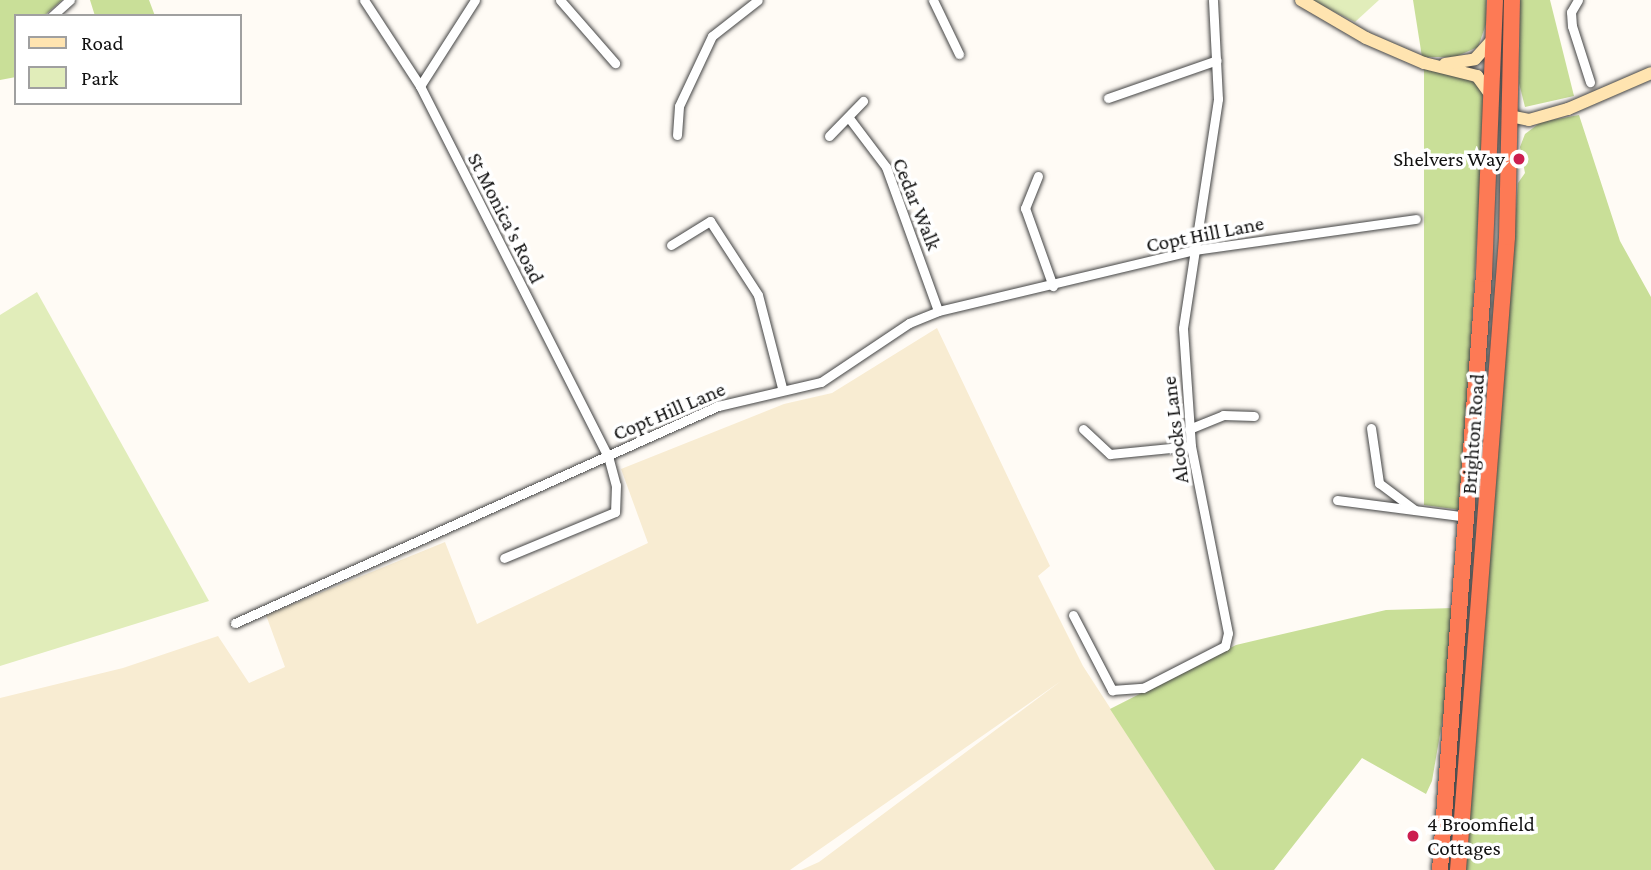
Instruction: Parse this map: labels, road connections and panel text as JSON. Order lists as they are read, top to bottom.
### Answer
{
  "streets": {
    "highway": ["Brighton Road"],
    "street": [
      "Cedar Walk",
      "St Monica's Road",
      "Copt Hill Lane",
      "Alcocks Lane"
    ]
  },
  "crossings": [
    ["Cedar Walk", "Copt Hill Lane"],
    ["St Monica's Road", "Copt Hill Lane"],
    ["Copt Hill Lane", "Alcocks Lane"]
  ],
  "places": ["Shelvers Way", "4 Broomfield Cottages"],
  "legend": ["Road", "Park"]
}
